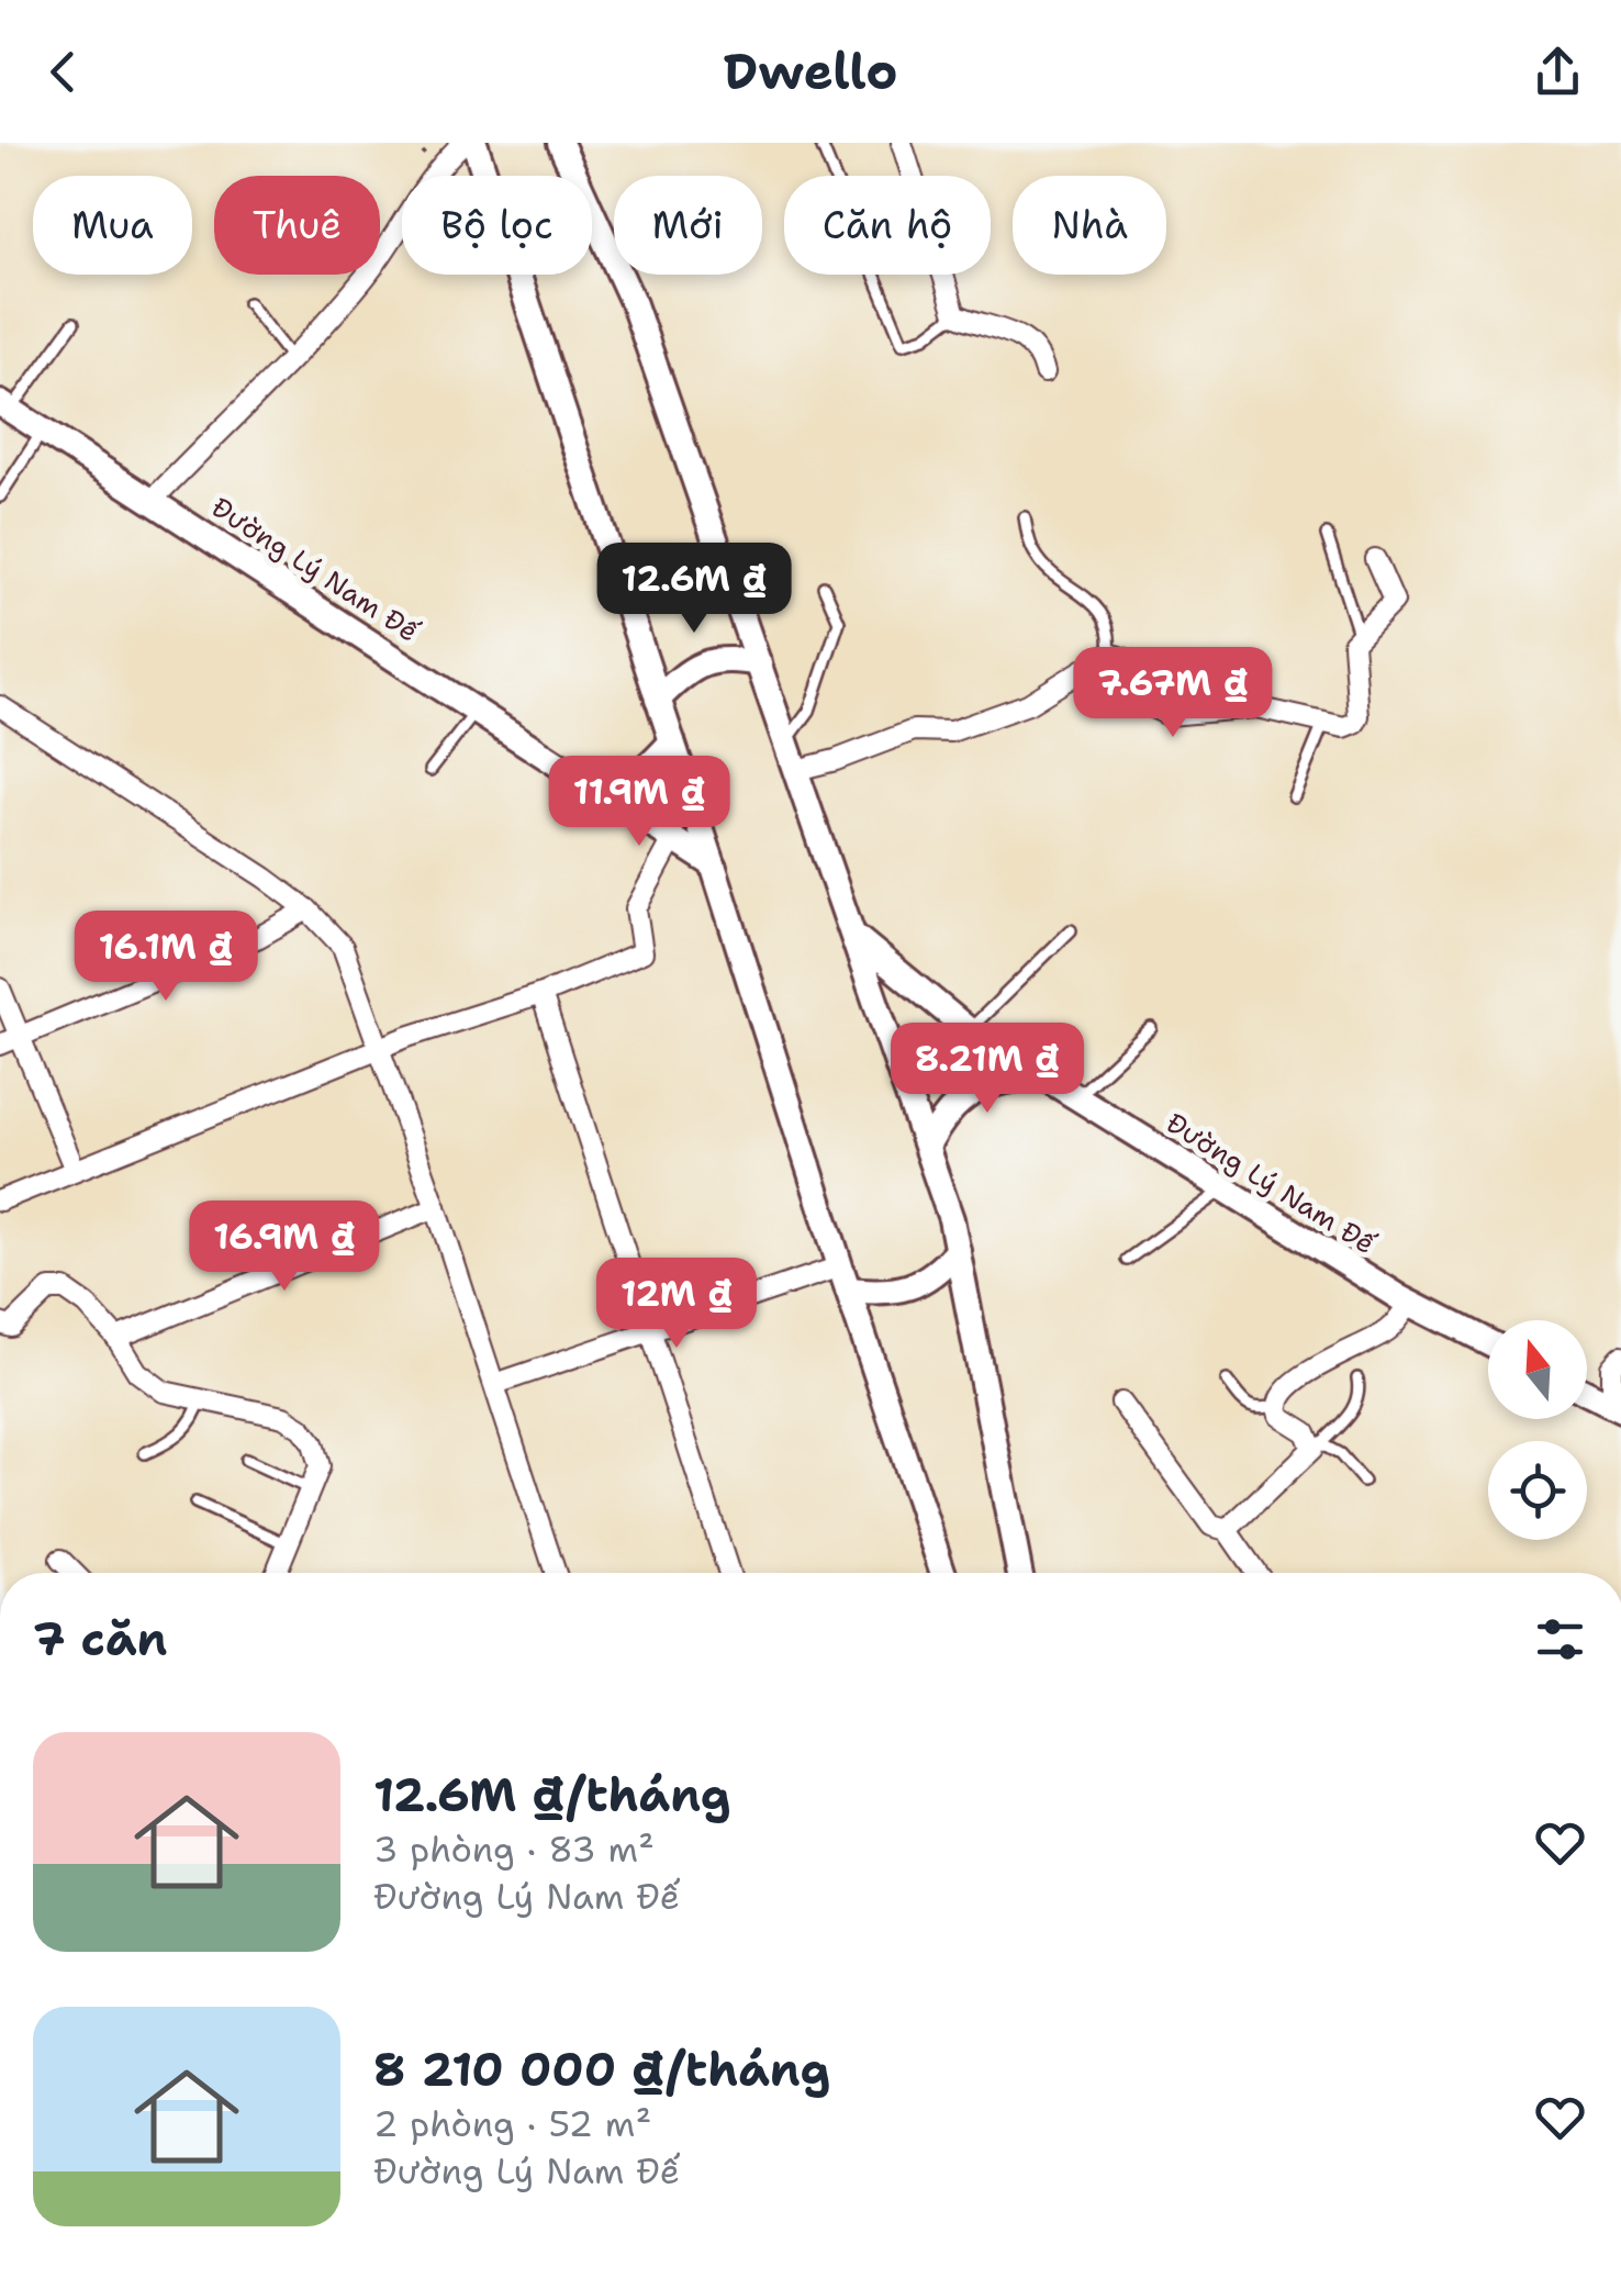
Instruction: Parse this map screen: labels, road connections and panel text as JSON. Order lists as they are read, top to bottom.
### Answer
{
  "streets": {
    "street": ["Đường Lý Nam Đế"]
  },
  "north": "top",
  "page": {
    "header": "Dwello",
    "chip": [
      "Mua",
      "Thuê",
      "Bộ lọc",
      "Mới",
      "Căn hộ",
      "Nhà"
    ],
    "price": [
      "12.6M ₫",
      "7.67M ₫",
      "11.9M ₫",
      "16.1M ₫",
      "8.21M ₫",
      "16.9M ₫",
      "12M ₫"
    ],
    "heading": "7 căn",
    "list": [
      {
        "name": "12.6M ₫/tháng",
        "note": "3 phòng · 83 m² · Đường Lý Nam Đế"
      },
      {
        "name": "8 210 000 ₫/tháng",
        "note": "2 phòng · 52 m² · Đường Lý Nam Đế"
      }
    ]
  }
}
